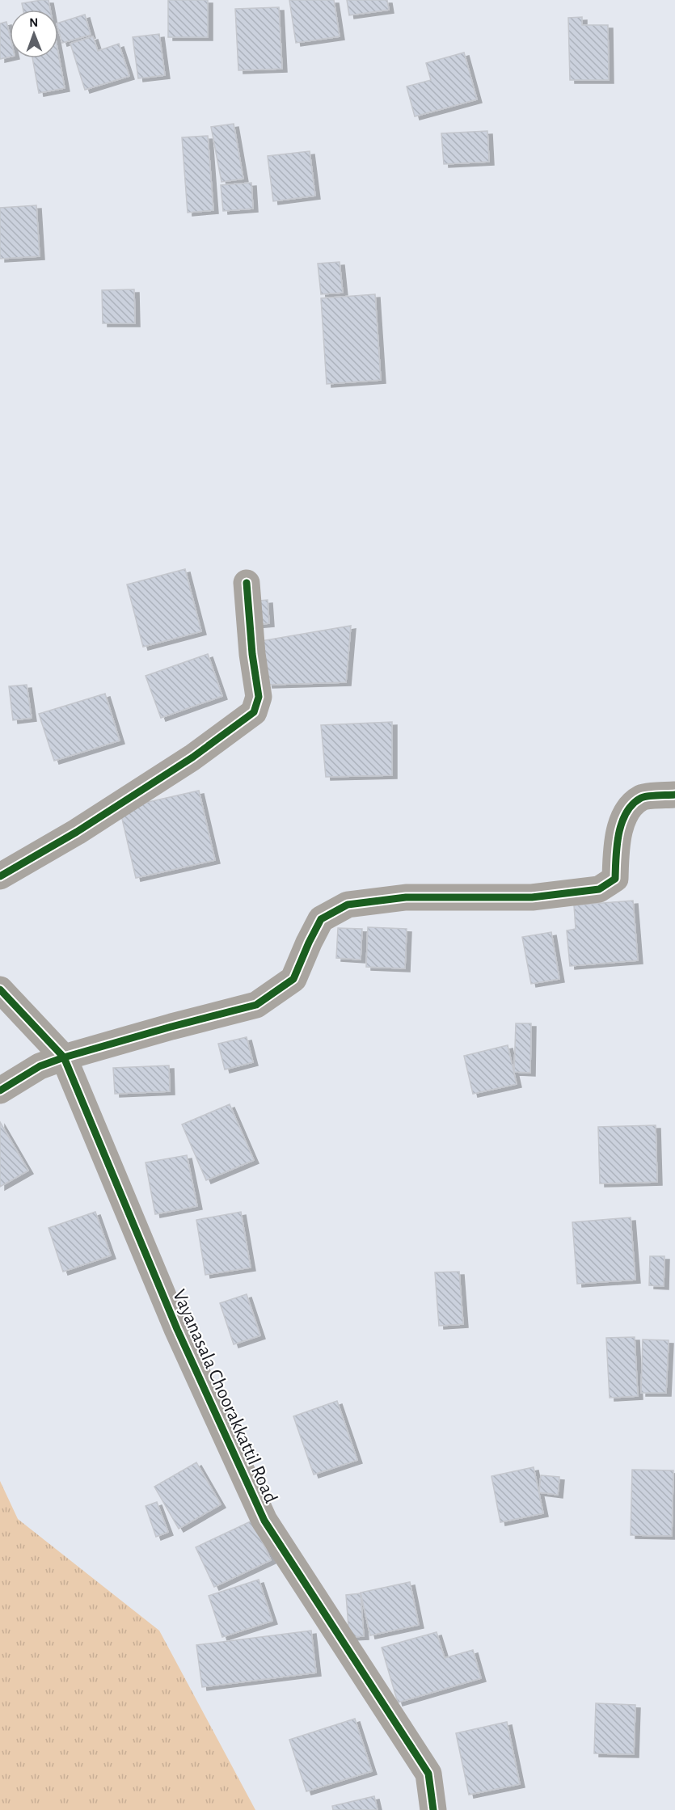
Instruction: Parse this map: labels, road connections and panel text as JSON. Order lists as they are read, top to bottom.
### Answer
{
  "streets": {
    "street": ["Vayanasala Choorakkattil Road"]
  },
  "north": "top"
}
